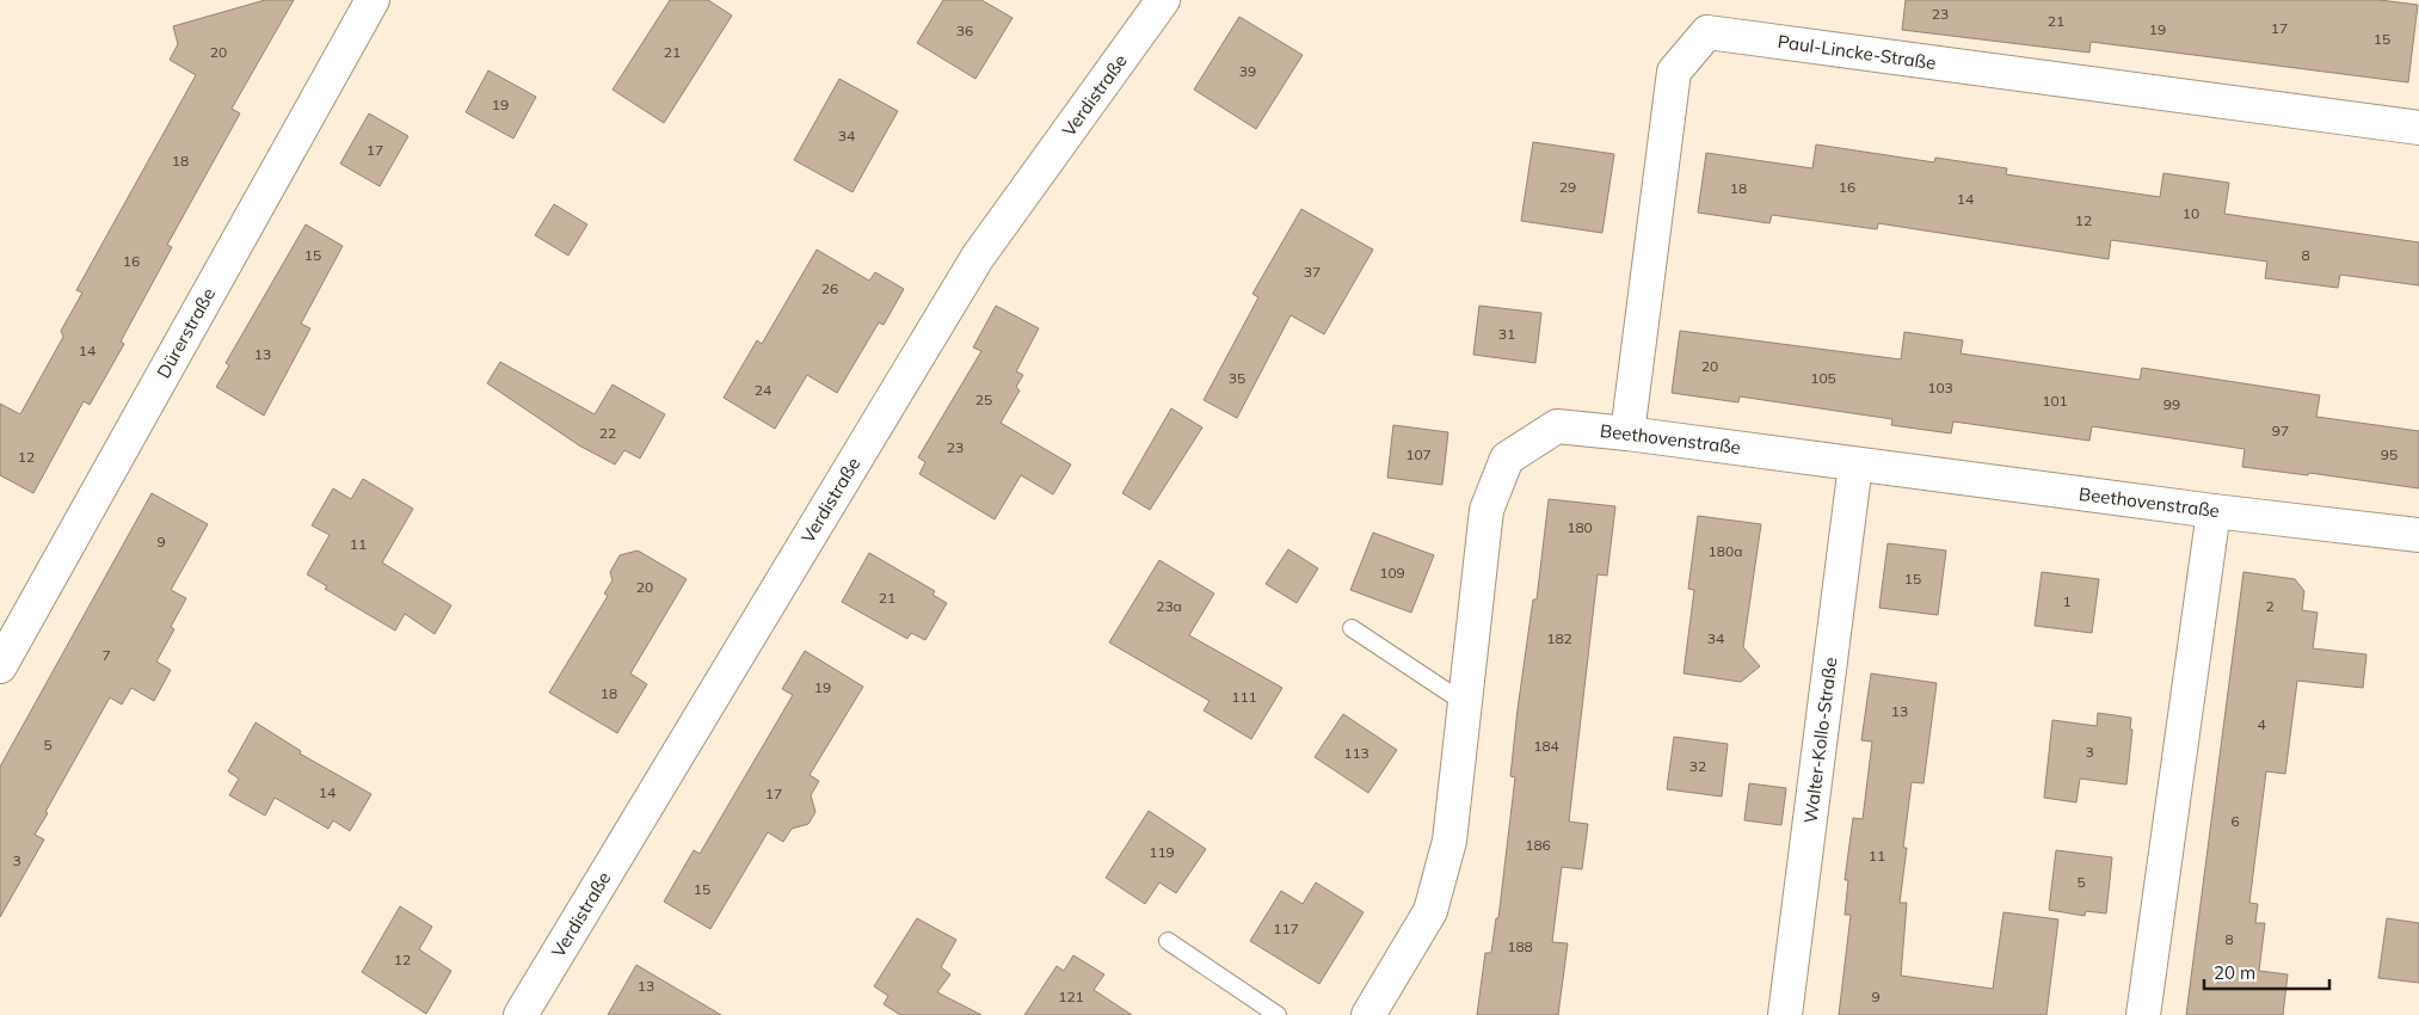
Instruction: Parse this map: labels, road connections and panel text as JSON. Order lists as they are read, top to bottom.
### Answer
{
  "streets": {
    "street": [
      "Paul-Lincke-Straße",
      "Verdistraße",
      "Dürerstraße",
      "Beethovenstraße",
      "Walter-Kollo-Straße"
    ]
  },
  "crossings": [
    ["Paul-Lincke-Straße", "Beethovenstraße"],
    ["Beethovenstraße", "Walter-Kollo-Straße"]
  ],
  "house_numbers": [
    "23",
    "21",
    "17",
    "19",
    "36",
    "15",
    "20",
    "21",
    "39",
    "19",
    "34",
    "17",
    "18",
    "29",
    "16",
    "18",
    "14",
    "10",
    "12",
    "15",
    "8",
    "16",
    "37",
    "26",
    "31",
    "14",
    "13",
    "20",
    "35",
    "105",
    "103",
    "24",
    "25",
    "101",
    "99",
    "97",
    "22",
    "23",
    "107",
    "95",
    "12",
    "180",
    "9",
    "11",
    "180a",
    "109",
    "15",
    "20",
    "21",
    "1",
    "23a",
    "2",
    "182",
    "34",
    "7",
    "19",
    "18",
    "111",
    "13",
    "4",
    "5",
    "184",
    "3",
    "113",
    "32",
    "14",
    "17",
    "6",
    "186",
    "119",
    "11",
    "3",
    "5",
    "15",
    "117",
    "8",
    "188",
    "12",
    "13",
    "121",
    "9"
  ],
  "scale_bar": "20 m"
}
